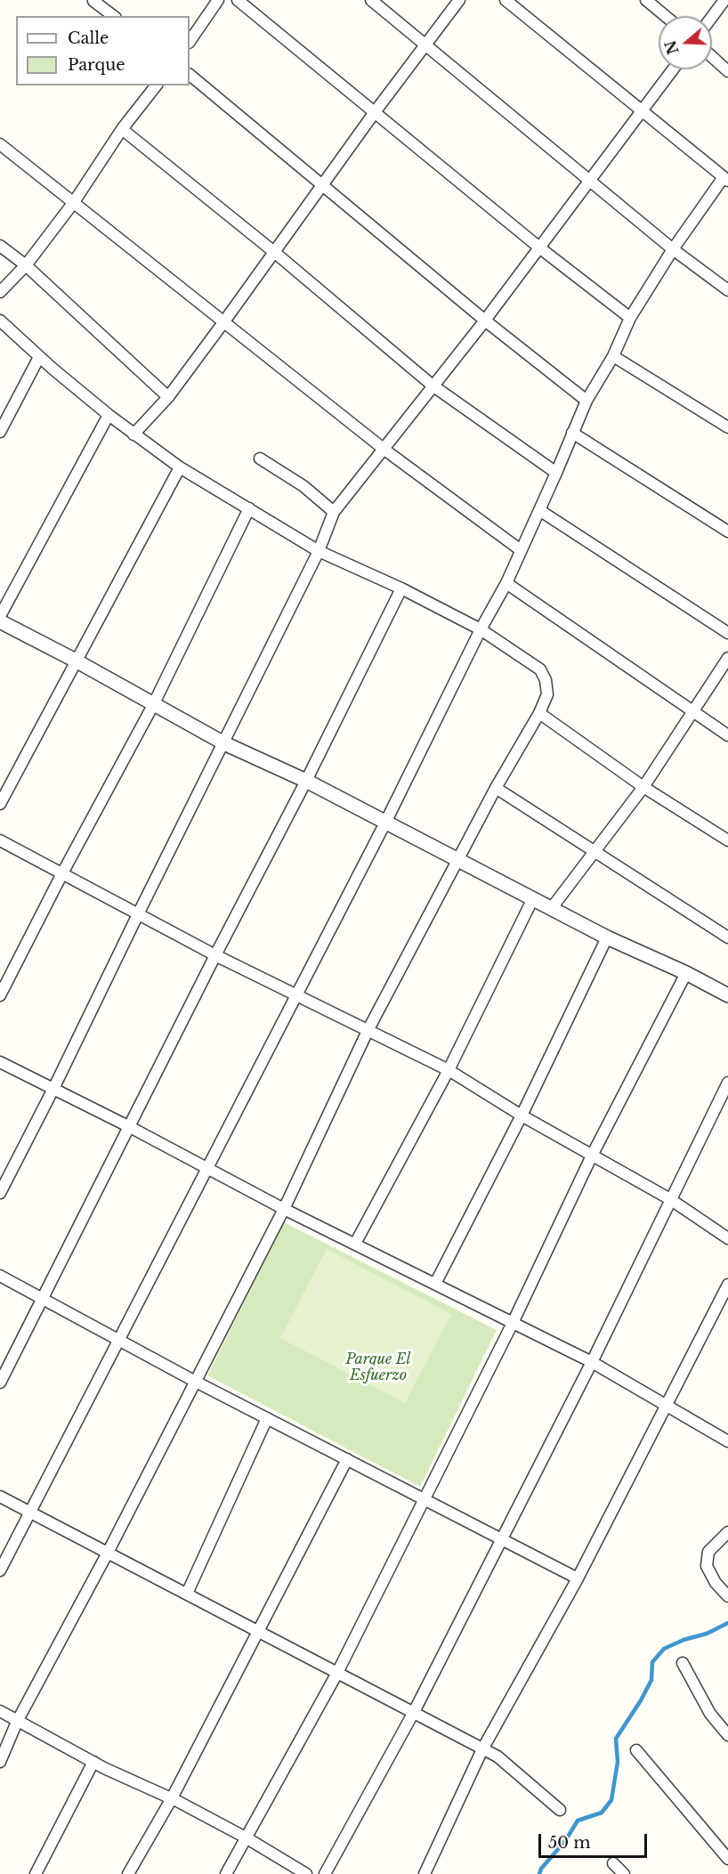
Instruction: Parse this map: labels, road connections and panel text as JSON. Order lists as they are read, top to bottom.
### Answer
{
  "parks": ["Parque El Esfuerzo"],
  "legend": ["Calle", "Parque"],
  "scale_bar": "50 m",
  "north": "left"
}
